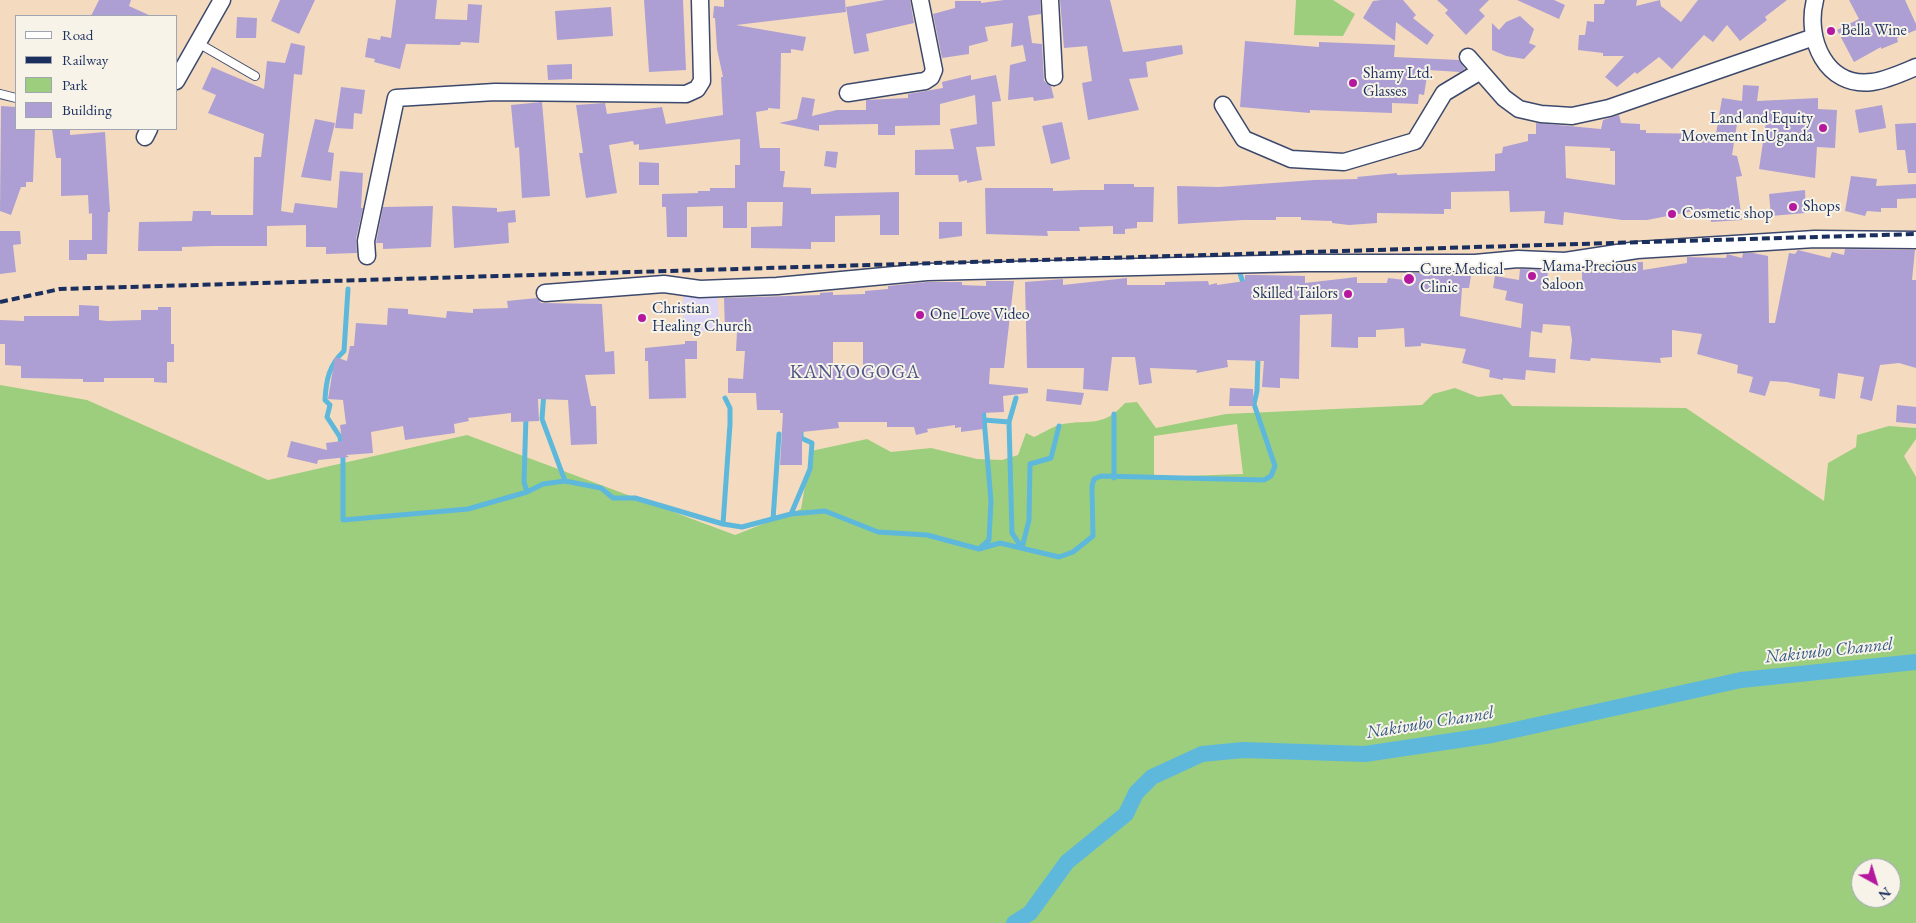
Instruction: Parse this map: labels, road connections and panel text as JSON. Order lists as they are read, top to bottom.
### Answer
{
  "districts": ["KANYOGOGA"],
  "water": ["Nakivubo Channel"],
  "places": [
    "Bella Wine",
    "Shamy Ltd. Glasses",
    "Land and Equity Movement InUganda",
    "Shops",
    "Cosmetic shop",
    "Mama Precious Saloon",
    "Cure Medical Clinic",
    "Skilled Tailors",
    "One Love Video",
    "Christian Healing Church"
  ],
  "legend": [
    "Road",
    "Railway",
    "Park",
    "Building"
  ],
  "north": "bottom right"
}
